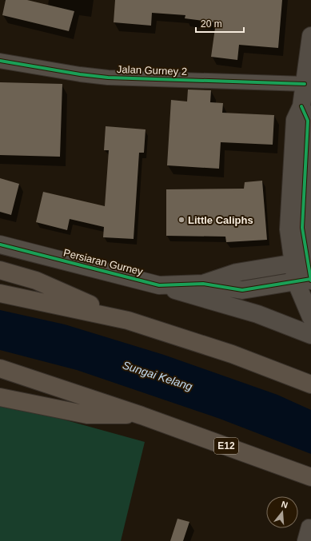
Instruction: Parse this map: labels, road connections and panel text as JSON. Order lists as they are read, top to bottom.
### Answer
{
  "streets": {
    "highway": ["E12"],
    "street": ["Jalan Gurney 2", "Persiaran Gurney"]
  },
  "water": ["Sungai Kelang"],
  "places": ["Little Caliphs"],
  "scale_bar": "20 m",
  "north": "top"
}
